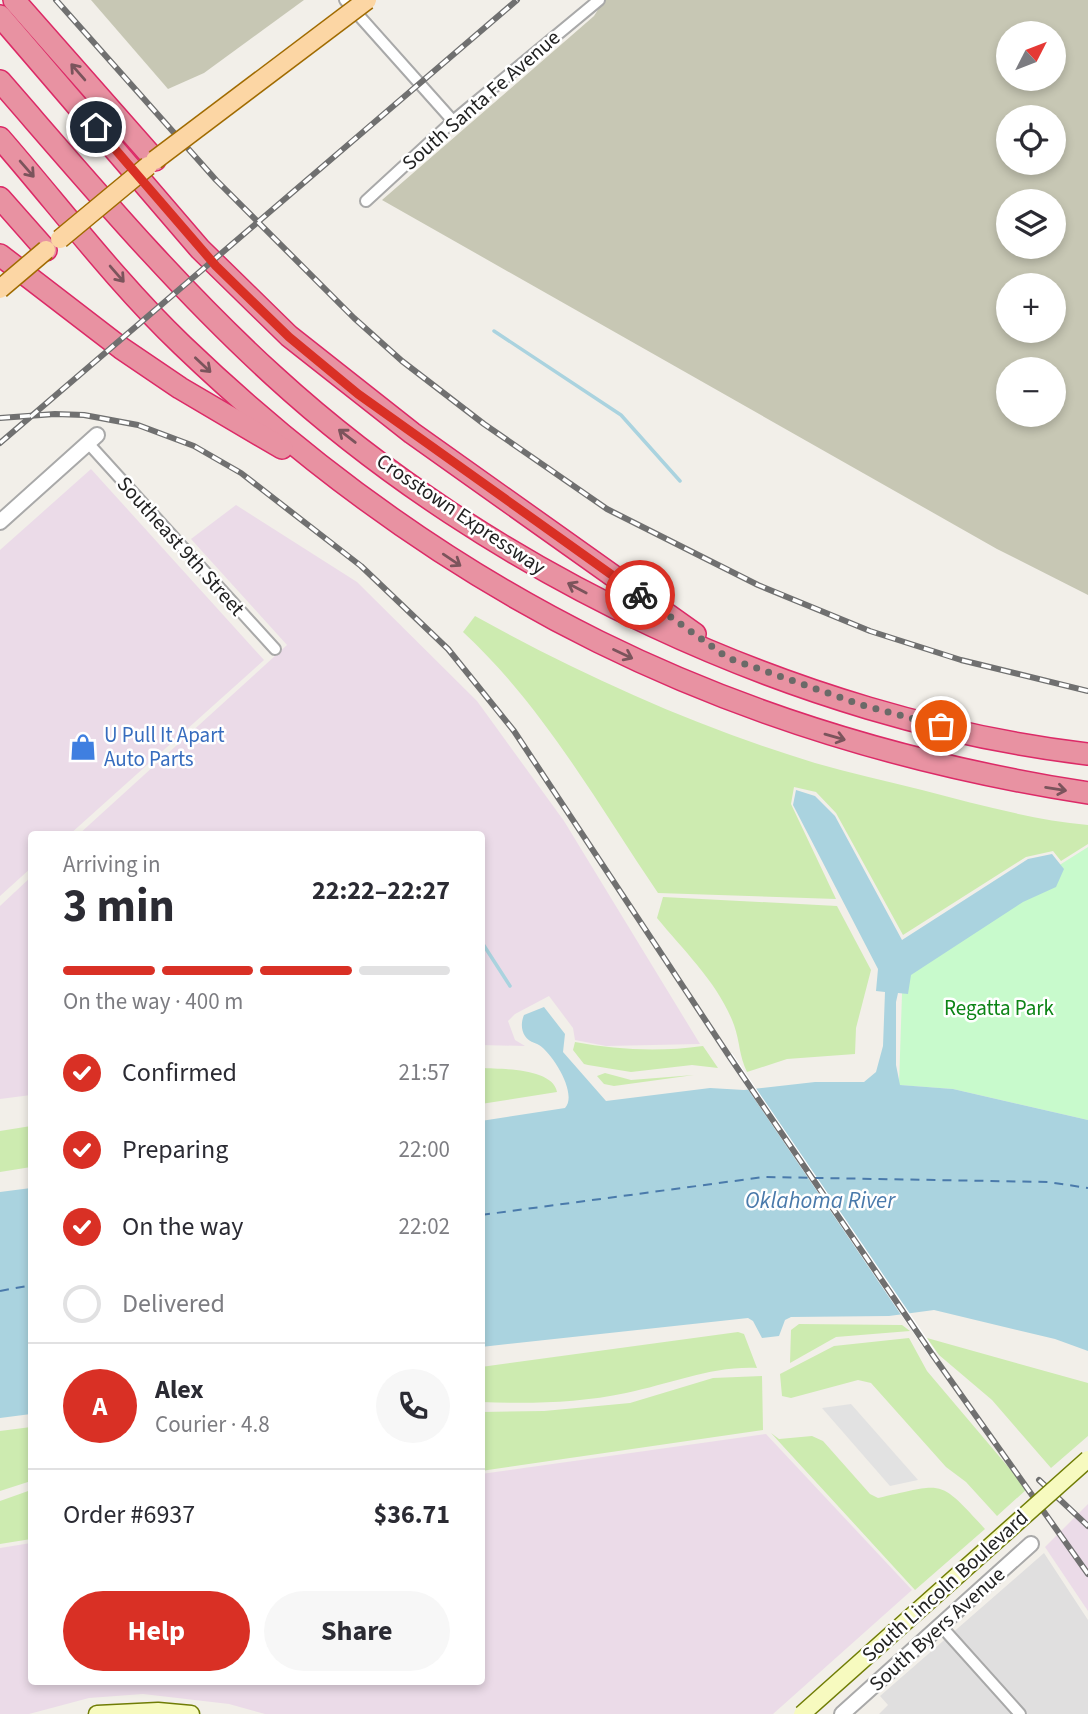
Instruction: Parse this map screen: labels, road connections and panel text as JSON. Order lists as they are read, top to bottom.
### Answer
{
  "streets": {
    "highway": ["Crosstown Expressway"],
    "main road": ["South Lincoln Boulevard"],
    "street": ["South Santa Fe Avenue", "Southeast 9th Street", "South Byers Avenue"]
  },
  "water": ["Oklahoma River"],
  "parks": ["Regatta Park"],
  "places": {
    "shop": ["U Pull It Apart Auto Parts"]
  },
  "north": "top right",
  "page": {
    "map_buttons": ["+", "−"],
    "heading": ["3 min", "Arriving in", "22:22–22:27"],
    "panel": [
      "Alex",
      "Courier · 4.8",
      "Order #6937",
      "$36.71"
    ],
    "bar": "On the way · 400 m",
    "list": [
      ["Confirmed", "21:57"],
      ["Preparing", "22:00"],
      ["On the way", "22:02"],
      "Delivered"
    ],
    "round": "A",
    "buttons": ["Help", "Share"]
  }
}
